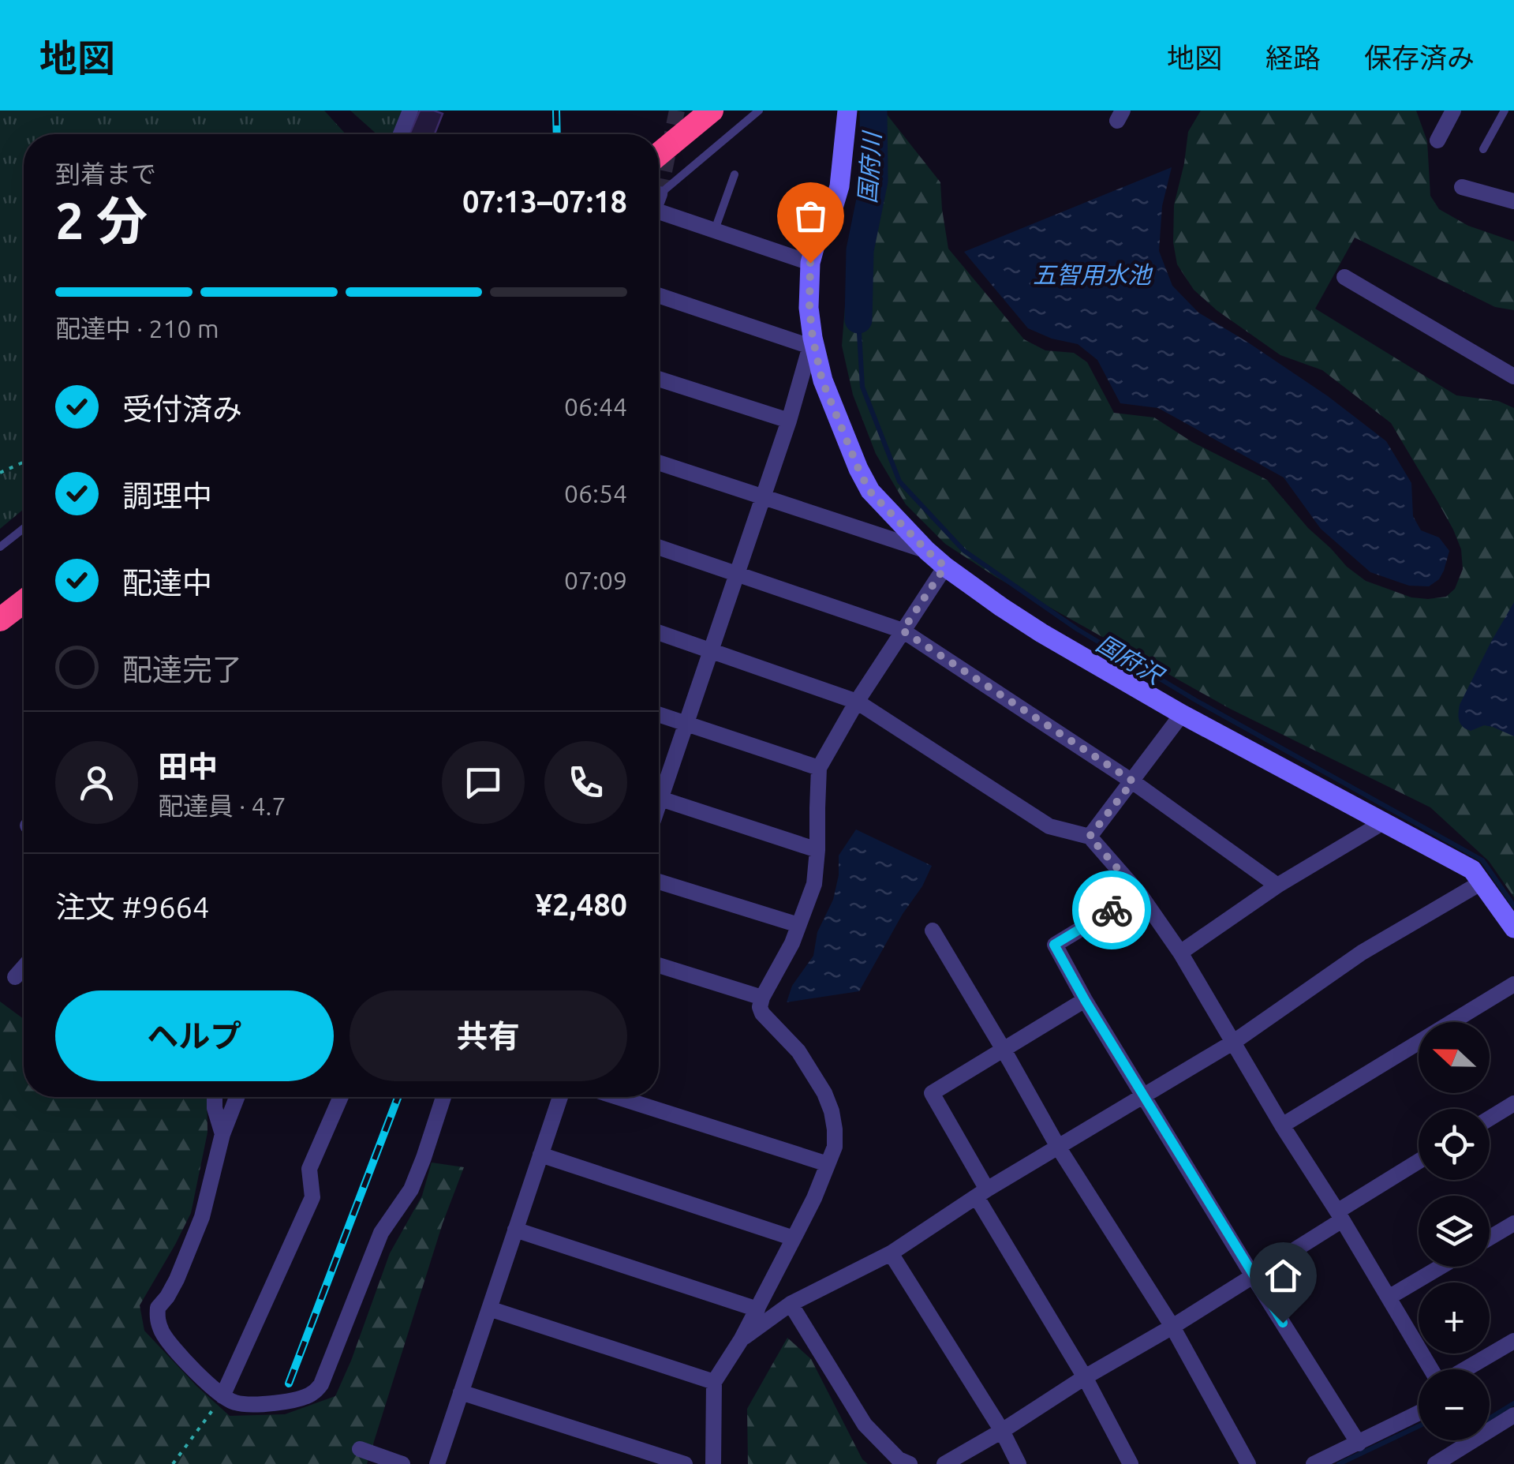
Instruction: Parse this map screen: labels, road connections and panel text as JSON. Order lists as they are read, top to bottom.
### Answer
{
  "water": ["国府川", "五智用水池", "国府沢"],
  "north": "left",
  "page": {
    "header": "地図",
    "nav": ["地図", "経路", "保存済み"],
    "heading": ["2 分", "到着まで", "07:13–07:18"],
    "panel": [
      "田中",
      "配達員 · 4.7",
      "注文 #9664",
      "¥2,480"
    ],
    "bar": "配達中 · 210 m",
    "list": [
      ["受付済み", "06:44"],
      ["調理中", "06:54"],
      ["配達中", "07:09"],
      "配達完了"
    ],
    "buttons": ["ヘルプ", "共有"],
    "map_buttons": ["+", "−"]
  }
}
